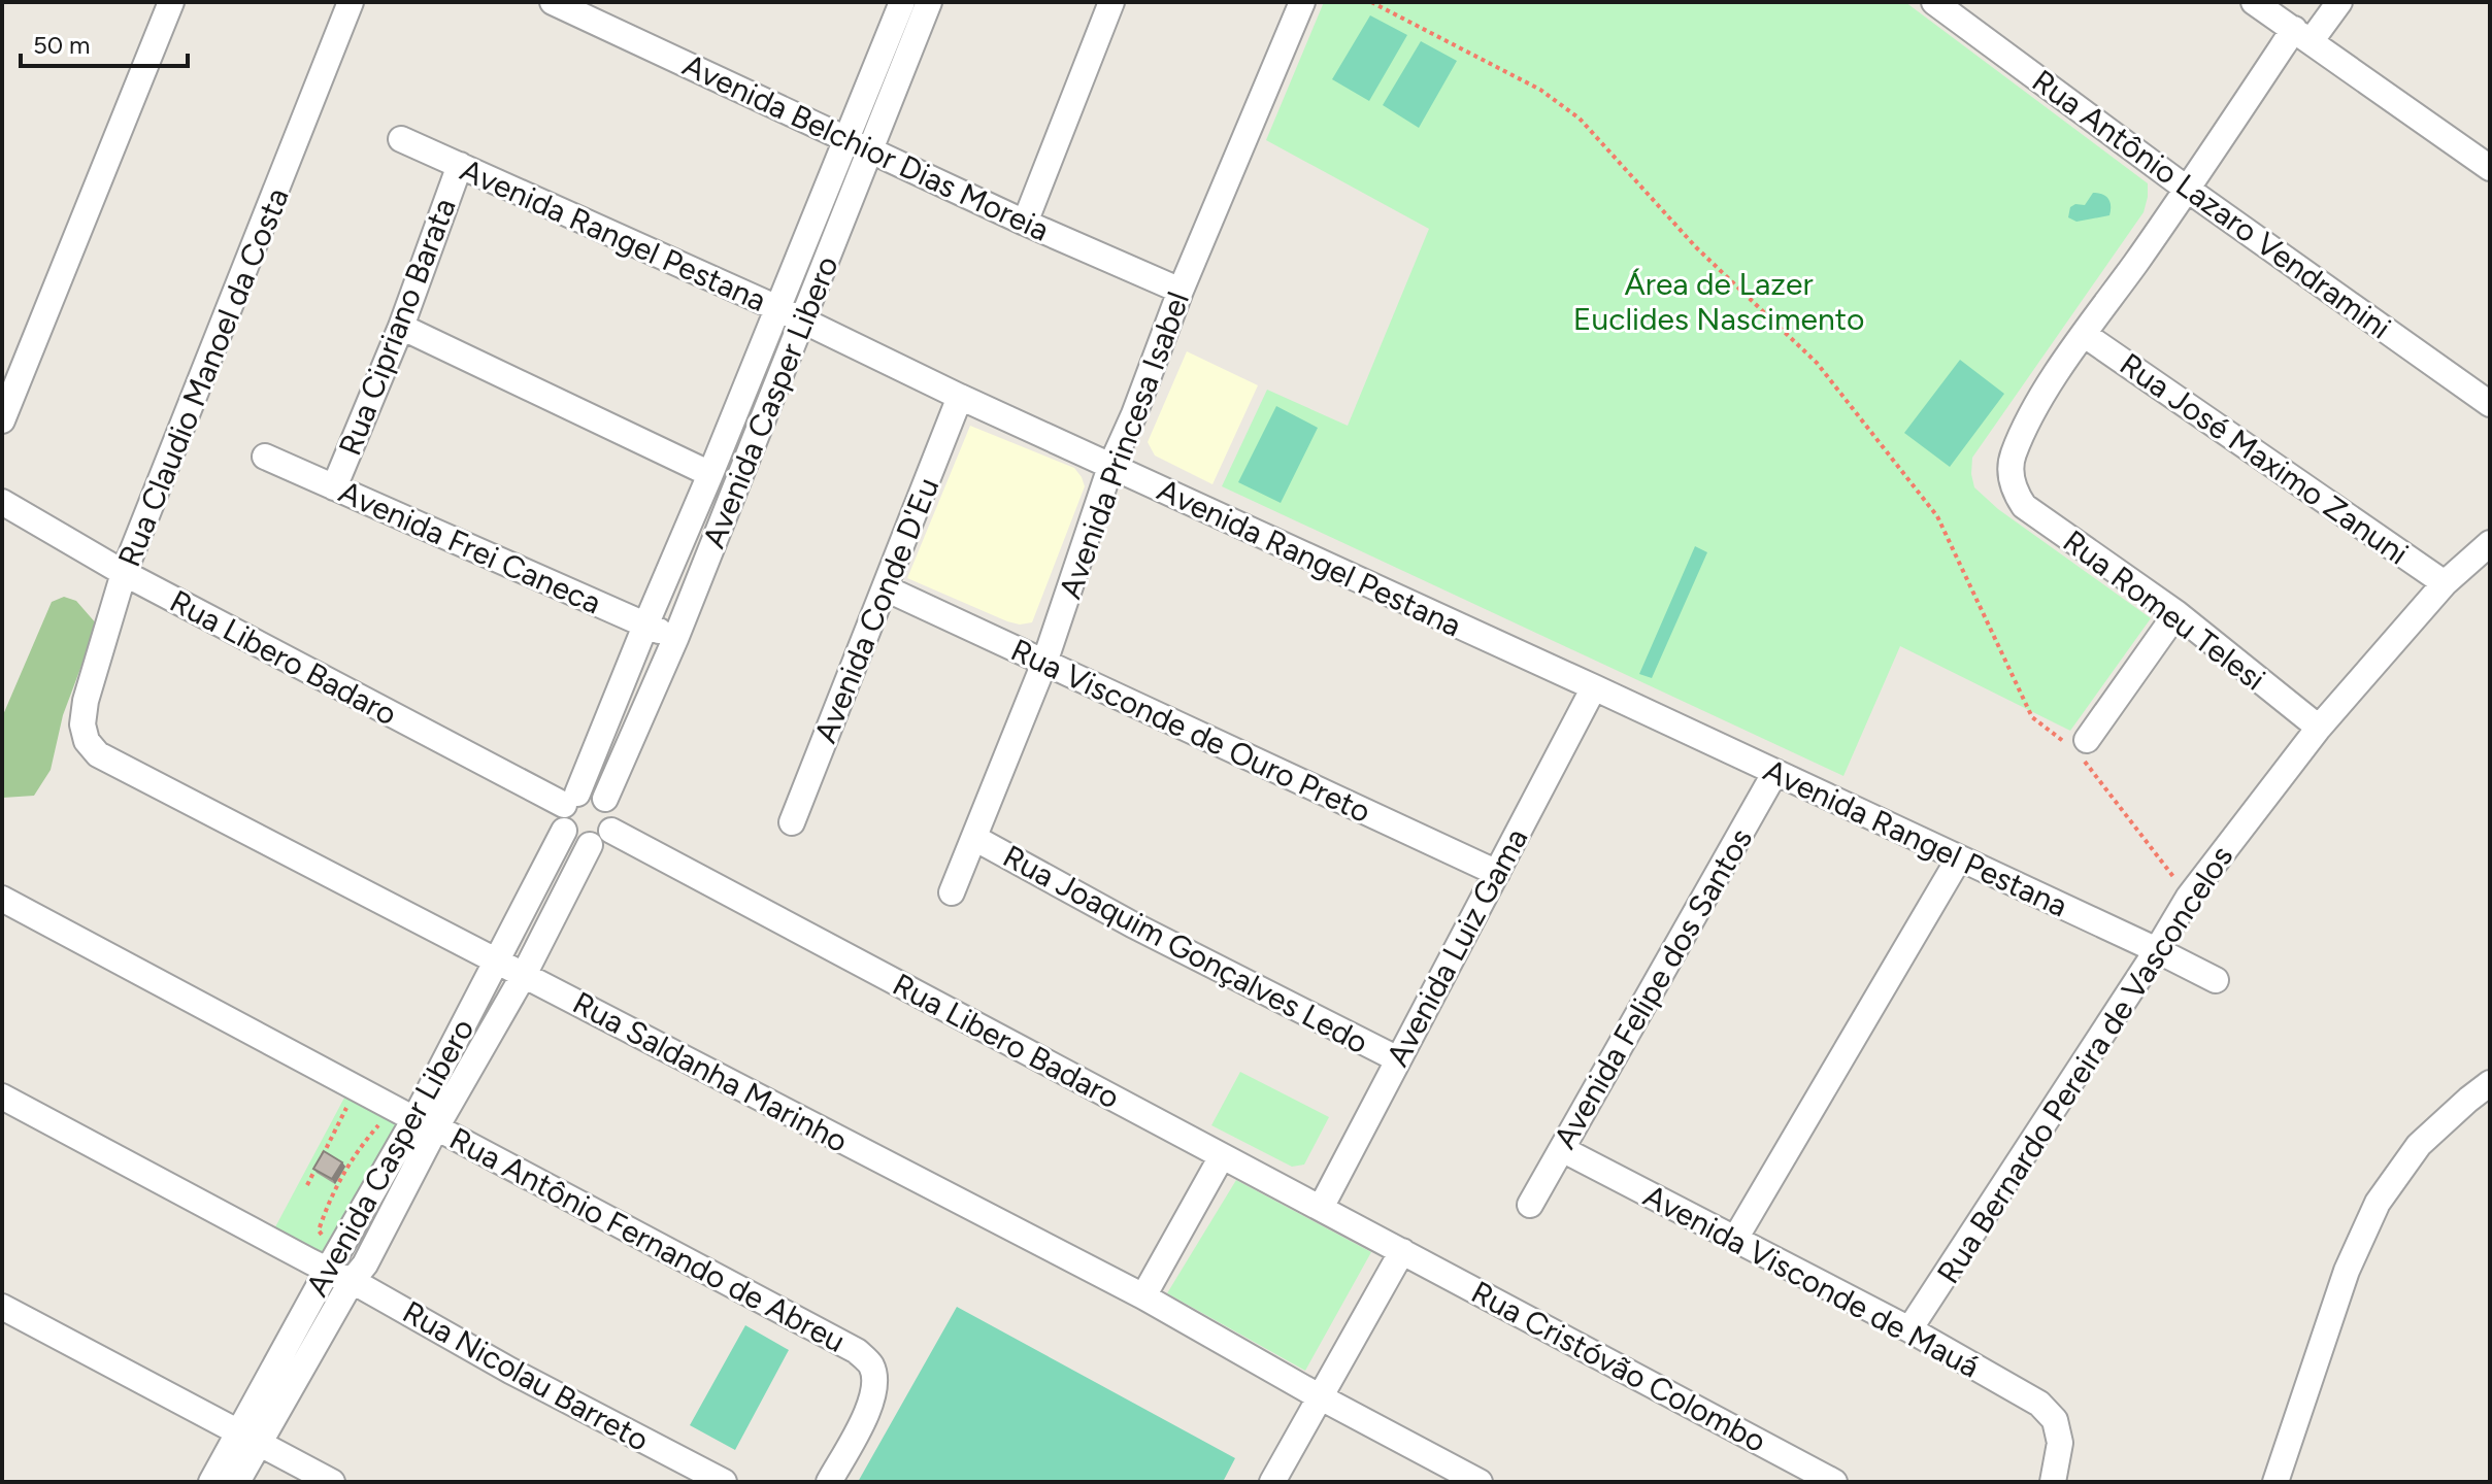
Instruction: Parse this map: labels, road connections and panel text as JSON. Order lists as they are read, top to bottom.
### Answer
{
  "streets": {
    "street": [
      "Avenida Belchior Dias Moreia",
      "Rua Antônio Lazaro Vendramini",
      "Avenida Rangel Pestana",
      "Rua Cipriano Barata",
      "Rua Claudio Manoel da Costa",
      "Avenida Casper Libero",
      "Avenida Princesa Isabel",
      "Rua José Maximo Zanuni",
      "Avenida Frei Caneca",
      "Avenida Conde D'Eu",
      "Rua Romeu Telesi",
      "Rua Libero Badaro",
      "Rua Visconde de Ouro Preto",
      "Avenida Luiz Gama",
      "Rua Joaquim Gonçalves Ledo",
      "Avenida Felipe dos Santos",
      "Rua Bernardo Pereira de Vasconcelos",
      "Rua Saldanha Marinho",
      "Rua Antônio Fernando de Abreu",
      "Avenida Visconde de Mauá",
      "Rua Cristóvão Colombo",
      "Rua Nicolau Barreto"
    ]
  },
  "crossings": [
    ["Avenida Belchior Dias Moreia", "Avenida Casper Libero"],
    ["Avenida Belchior Dias Moreia", "Avenida Princesa Isabel"],
    ["Avenida Rangel Pestana", "Rua Cipriano Barata"],
    ["Avenida Rangel Pestana", "Avenida Casper Libero"],
    ["Avenida Rangel Pestana", "Avenida Princesa Isabel"],
    ["Avenida Rangel Pestana", "Avenida Conde D'Eu"],
    ["Avenida Rangel Pestana", "Avenida Luiz Gama"],
    ["Avenida Rangel Pestana", "Avenida Felipe dos Santos"],
    ["Avenida Rangel Pestana", "Rua Bernardo Pereira de Vasconcelos"],
    ["Rua Cipriano Barata", "Avenida Frei Caneca"],
    ["Rua Claudio Manoel da Costa", "Rua Libero Badaro"],
    ["Rua Claudio Manoel da Costa", "Rua Saldanha Marinho"],
    ["Avenida Casper Libero", "Avenida Frei Caneca"],
    ["Avenida Casper Libero", "Rua Libero Badaro"],
    ["Avenida Casper Libero", "Rua Saldanha Marinho"],
    ["Avenida Casper Libero", "Rua Antônio Fernando de Abreu"],
    ["Avenida Casper Libero", "Rua Nicolau Barreto"],
    ["Avenida Princesa Isabel", "Rua Visconde de Ouro Preto"],
    ["Avenida Princesa Isabel", "Rua Joaquim Gonçalves Ledo"],
    ["Rua José Maximo Zanuni", "Rua Romeu Telesi"],
    ["Rua José Maximo Zanuni", "Rua Bernardo Pereira de Vasconcelos"],
    ["Avenida Conde D'Eu", "Rua Visconde de Ouro Preto"],
    ["Rua Romeu Telesi", "Rua Bernardo Pereira de Vasconcelos"],
    ["Rua Libero Badaro", "Avenida Luiz Gama"],
    ["Rua Libero Badaro", "Rua Cristóvão Colombo"],
    ["Rua Visconde de Ouro Preto", "Avenida Luiz Gama"],
    ["Avenida Luiz Gama", "Rua Joaquim Gonçalves Ledo"],
    ["Avenida Felipe dos Santos", "Avenida Visconde de Mauá"],
    ["Rua Bernardo Pereira de Vasconcelos", "Avenida Visconde de Mauá"]
  ],
  "parks": ["Área de Lazer Euclides Nascimento"],
  "scale_bar": "50 m"
}
